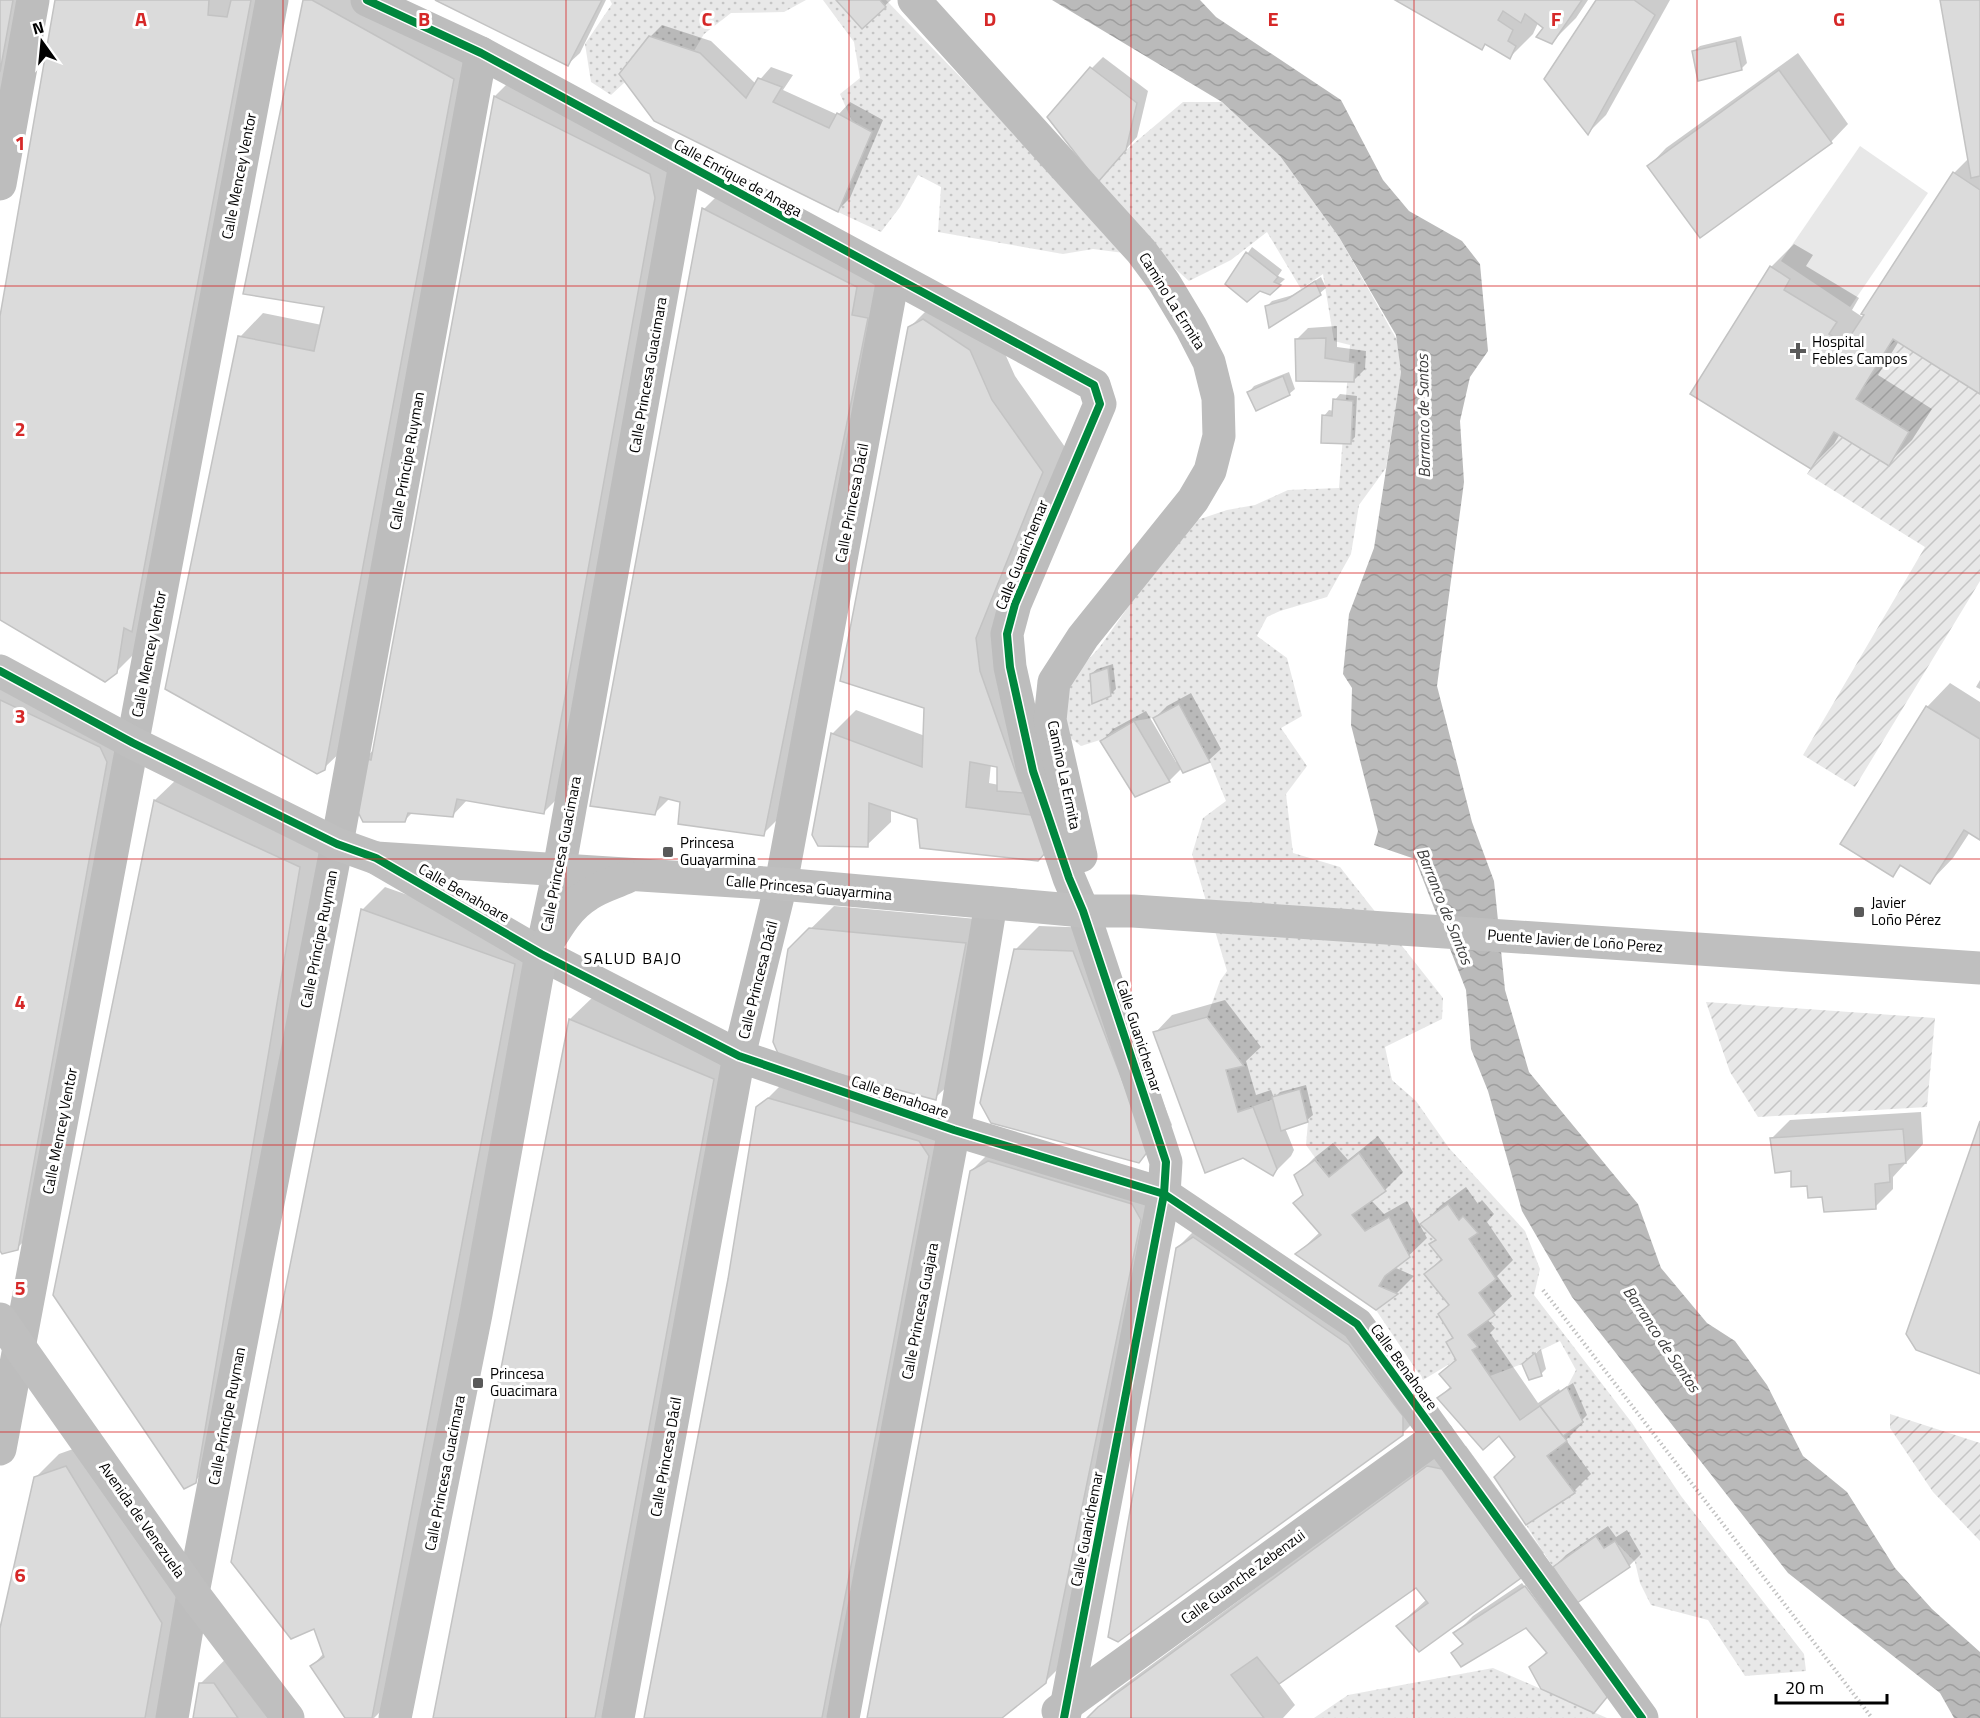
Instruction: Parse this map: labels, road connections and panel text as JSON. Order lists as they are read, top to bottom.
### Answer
{
  "streets": {
    "street": [
      "Calle Mencey Ventor",
      "Calle Enrique de Anaga",
      "Camino La Ermita",
      "Calle Princesa Guacimara",
      "Calle Príncipe Ruyman",
      "Calle Princesa Dácil",
      "Calle Guanichemar",
      "Calle Princesa Guayarmina",
      "Calle Benahoare",
      "Puente Javier de Loño Perez",
      "Calle Princesa Guajara",
      "Avenida de Venezuela",
      "Calle Guanche Zebenzui"
    ]
  },
  "crossings": [
    ["Calle Mencey Ventor", "Calle Benahoare"],
    ["Calle Mencey Ventor", "Avenida de Venezuela"],
    ["Calle Enrique de Anaga", "Calle Princesa Guacimara"],
    ["Calle Enrique de Anaga", "Calle Príncipe Ruyman"],
    ["Calle Enrique de Anaga", "Calle Princesa Dácil"],
    ["Calle Enrique de Anaga", "Calle Guanichemar"],
    ["Camino La Ermita", "Calle Guanichemar"],
    ["Calle Princesa Guacimara", "Calle Princesa Guayarmina"],
    ["Calle Princesa Guacimara", "Calle Benahoare"],
    ["Calle Príncipe Ruyman", "Calle Benahoare"],
    ["Calle Príncipe Ruyman", "Avenida de Venezuela"],
    ["Calle Princesa Dácil", "Calle Princesa Guayarmina"],
    ["Calle Princesa Dácil", "Calle Benahoare"],
    ["Calle Guanichemar", "Calle Princesa Guayarmina"],
    ["Calle Guanichemar", "Calle Benahoare"],
    ["Calle Guanichemar", "Calle Guanche Zebenzui"],
    ["Calle Princesa Guayarmina", "Calle Benahoare"],
    ["Calle Princesa Guayarmina", "Puente Javier de Loño Perez"],
    ["Calle Princesa Guayarmina", "Calle Princesa Guajara"],
    ["Calle Benahoare", "Calle Princesa Guajara"],
    ["Calle Benahoare", "Calle Guanche Zebenzui"]
  ],
  "districts": ["SALUD BAJO"],
  "water": ["Barranco de Santos"],
  "places": {
    "health": ["Hospital Febles Campos"],
    "transit": ["Princesa Guayarmina", "Javier Loño Pérez", "Princesa Guacimara"]
  },
  "scale_bar": "20 m",
  "north": "top",
  "grid": {
    "columns": [
      "A",
      "B",
      "C",
      "D",
      "E",
      "F",
      "G"
    ],
    "rows": [
      "1",
      "2",
      "3",
      "4",
      "5",
      "6"
    ]
  }
}
